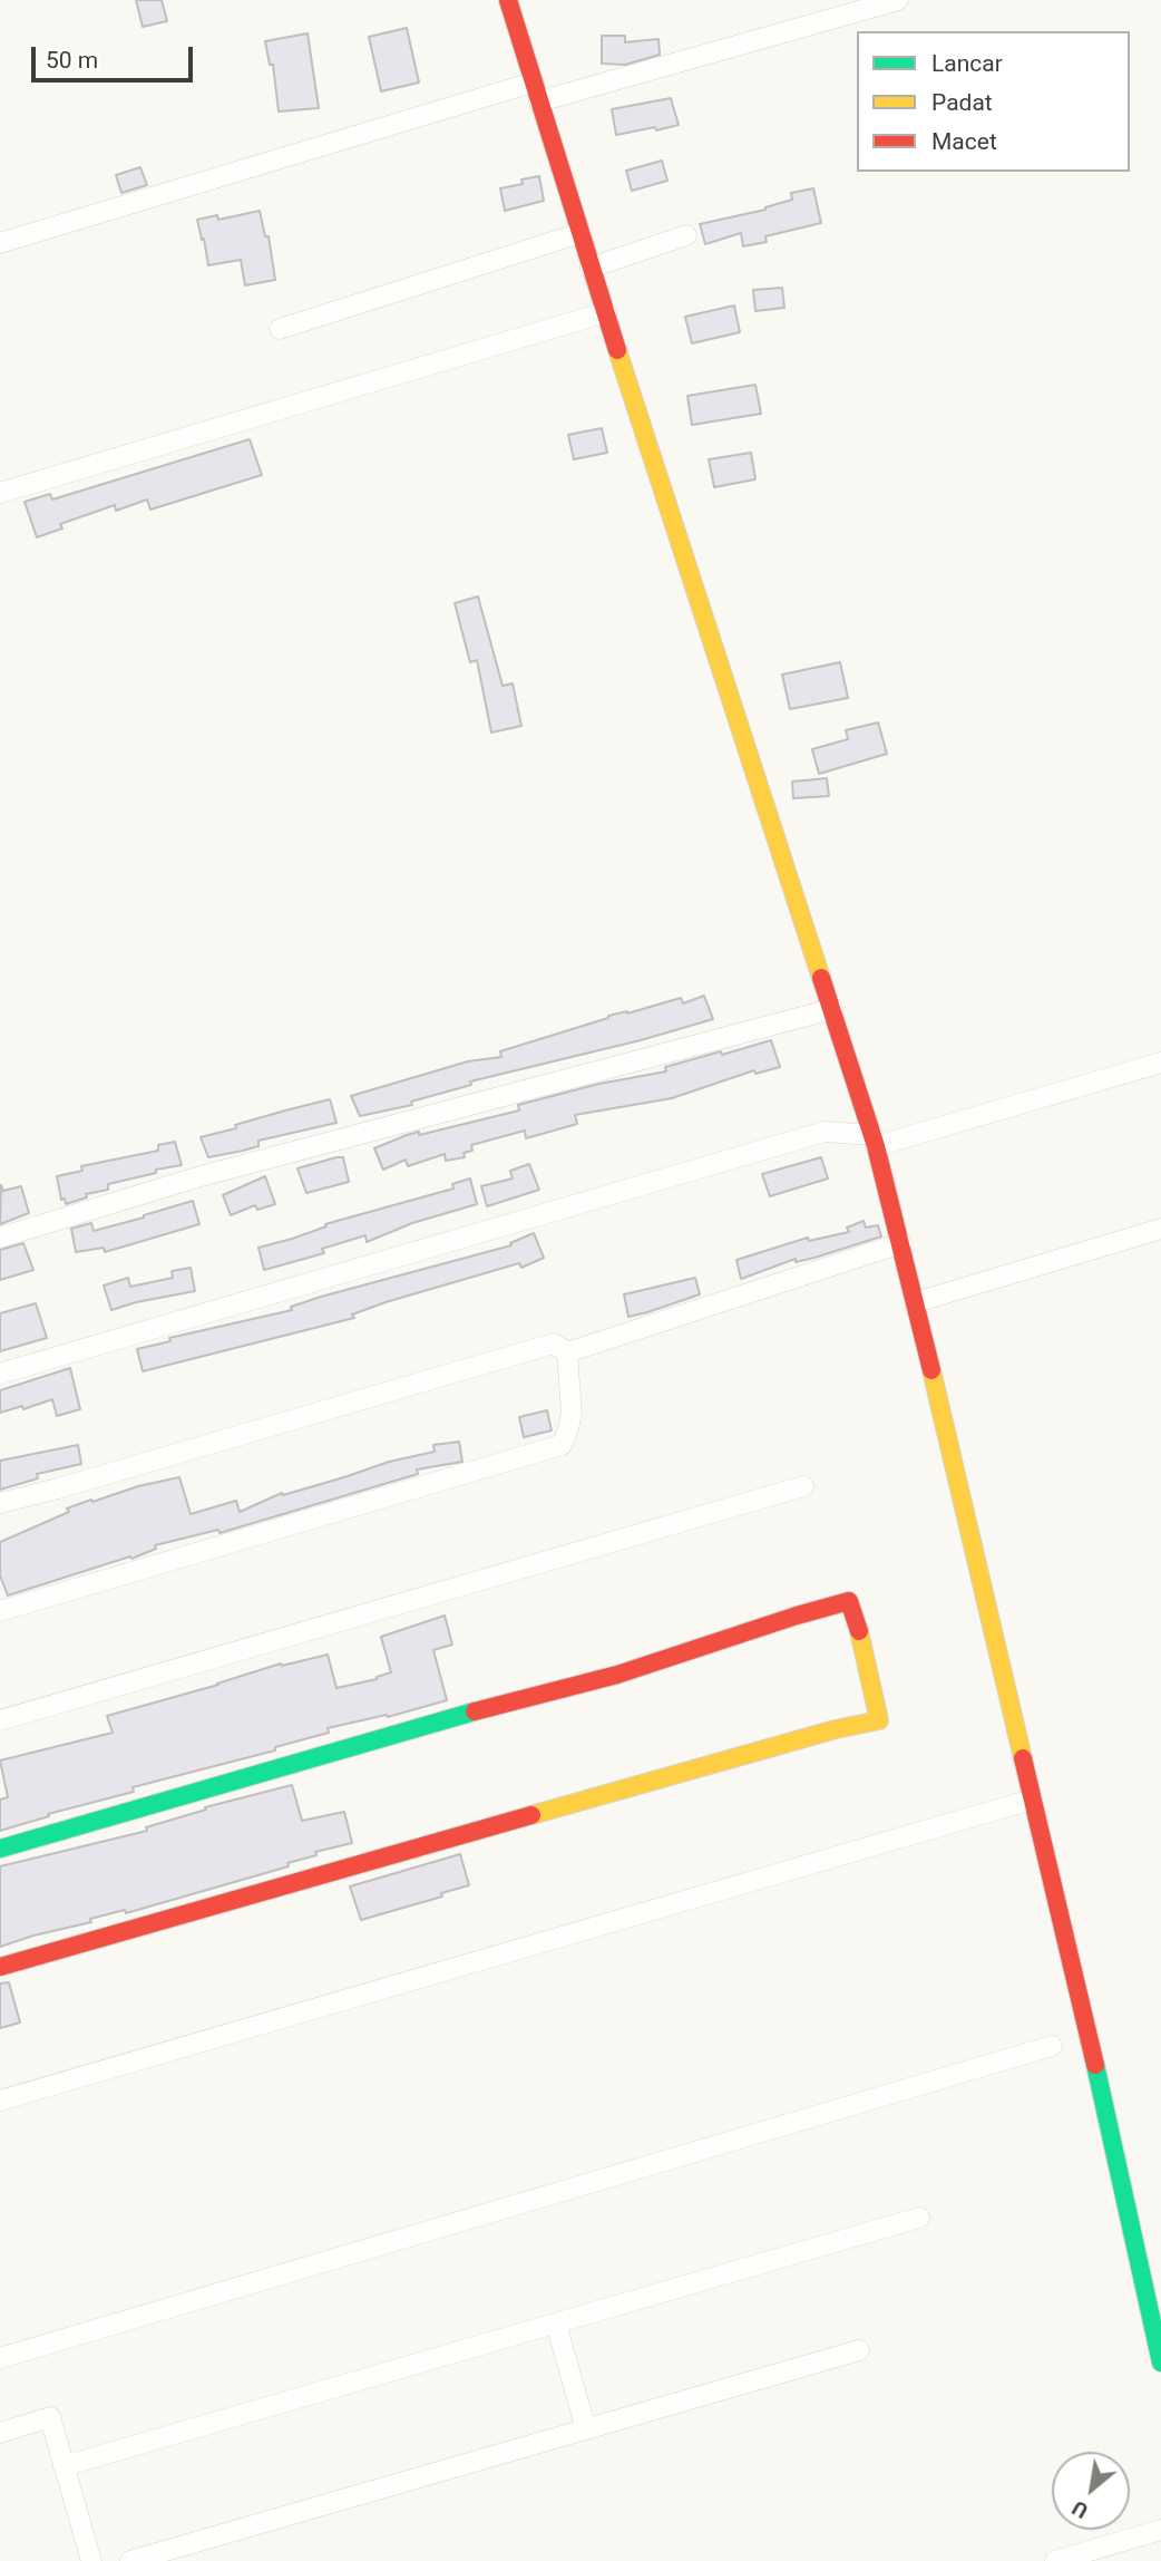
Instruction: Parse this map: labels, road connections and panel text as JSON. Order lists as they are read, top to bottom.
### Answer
{
  "legend": ["Lancar", "Padat", "Macet"],
  "scale_bar": "50 m",
  "north": "bottom left"
}
